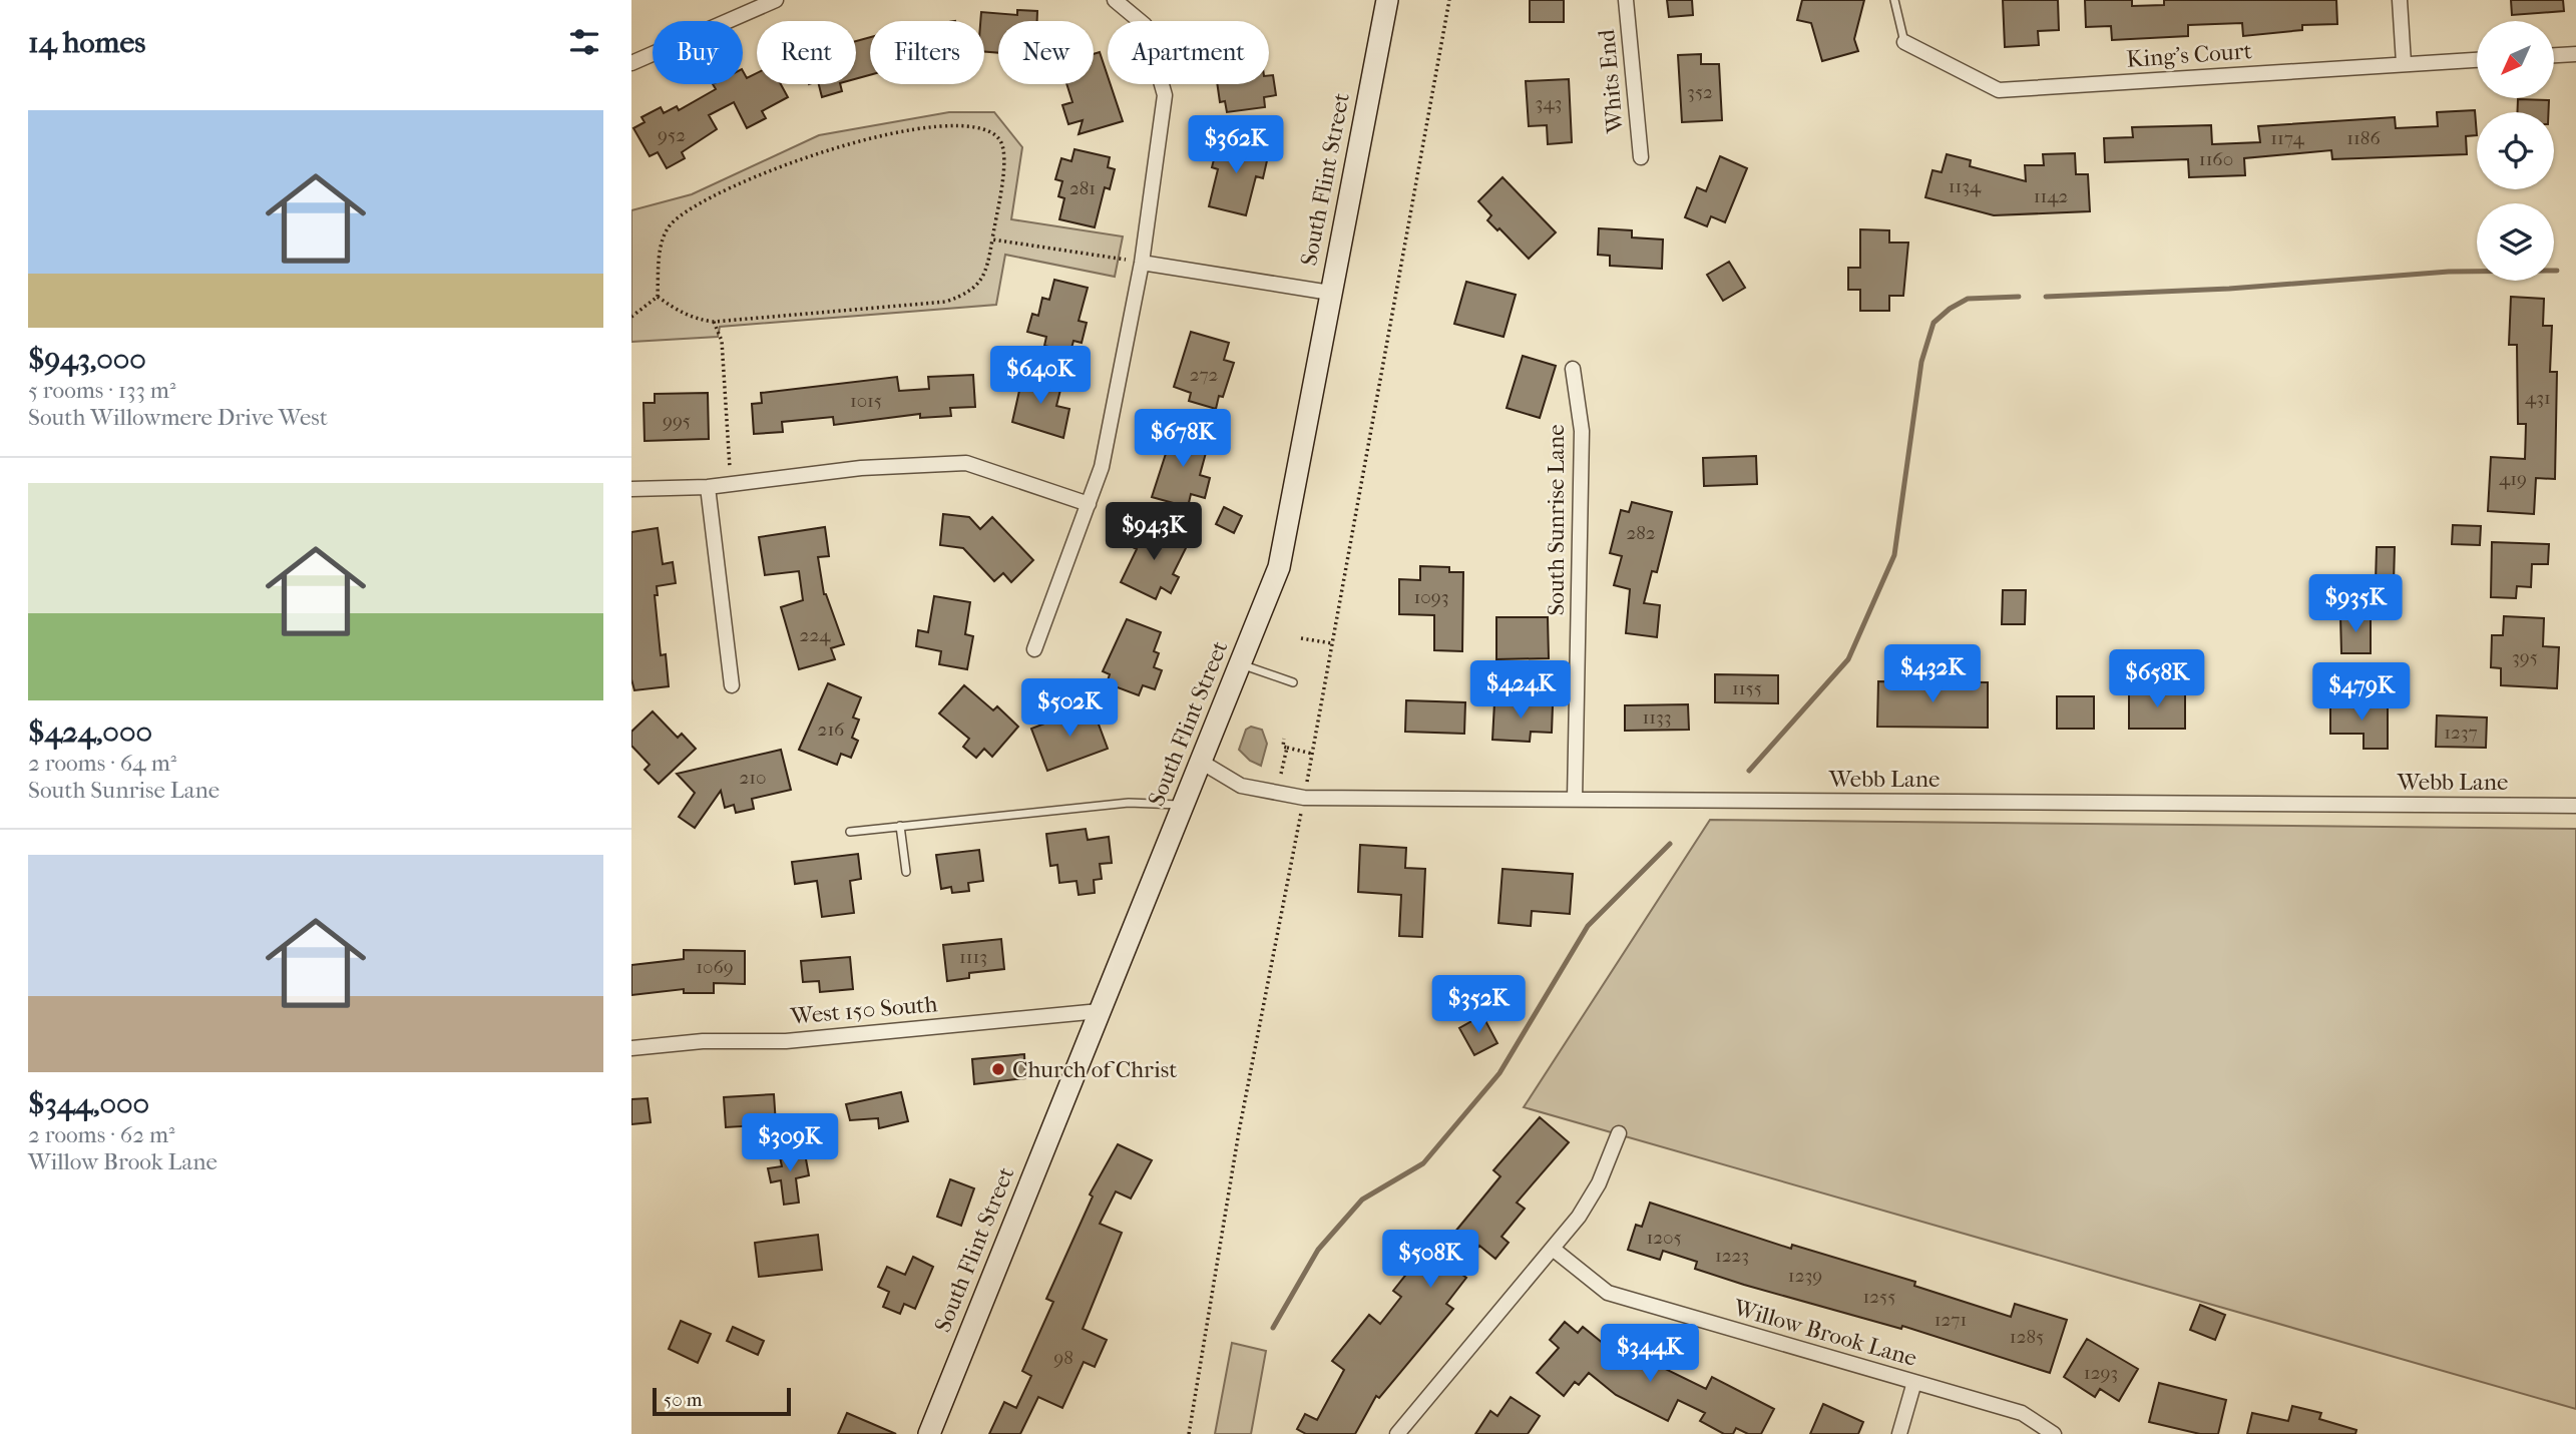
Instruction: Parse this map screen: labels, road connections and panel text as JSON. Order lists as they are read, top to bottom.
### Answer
{
  "streets": {
    "main road": ["South Flint Street"],
    "street": [
      "King's Court",
      "Whits End",
      "South Sunrise Lane",
      "Webb Lane",
      "West 150 South",
      "Willow Brook Lane"
    ]
  },
  "crossings": [
    ["South Flint Street", "Webb Lane"],
    ["South Flint Street", "West 150 South"],
    ["South Sunrise Lane", "Webb Lane"]
  ],
  "places": ["Church of Christ"],
  "house_numbers": [
    "352",
    "343",
    "952",
    "1174",
    "1186",
    "1160",
    "1134",
    "281",
    "1142",
    "272",
    "431",
    "1015",
    "995",
    "419",
    "282",
    "1093",
    "224",
    "395",
    "1155",
    "1133",
    "216",
    "1237",
    "210",
    "1113",
    "1069",
    "1205",
    "1223",
    "1239",
    "1255",
    "1271",
    "1285",
    "98",
    "1293"
  ],
  "scale_bar": "50 m",
  "north": "bottom left",
  "page": {
    "heading": "14 homes",
    "chip": [
      "Buy",
      "Rent",
      "Filters",
      "New",
      "Apartment"
    ],
    "list": [
      {
        "name": "$943,000",
        "note": "5 rooms · 133 m² · South Willowmere Drive West"
      },
      {
        "name": "$424,000",
        "note": "2 rooms · 64 m² · South Sunrise Lane"
      },
      {
        "name": "$344,000",
        "note": "2 rooms · 62 m² · Willow Brook Lane"
      }
    ],
    "price": [
      "$362K",
      "$640K",
      "$678K",
      "$943K",
      "$935K",
      "$432K",
      "$658K",
      "$424K",
      "$479K",
      "$502K",
      "$352K",
      "$309K",
      "$508K",
      "$344K"
    ],
    "scale": "50 m"
  }
}
